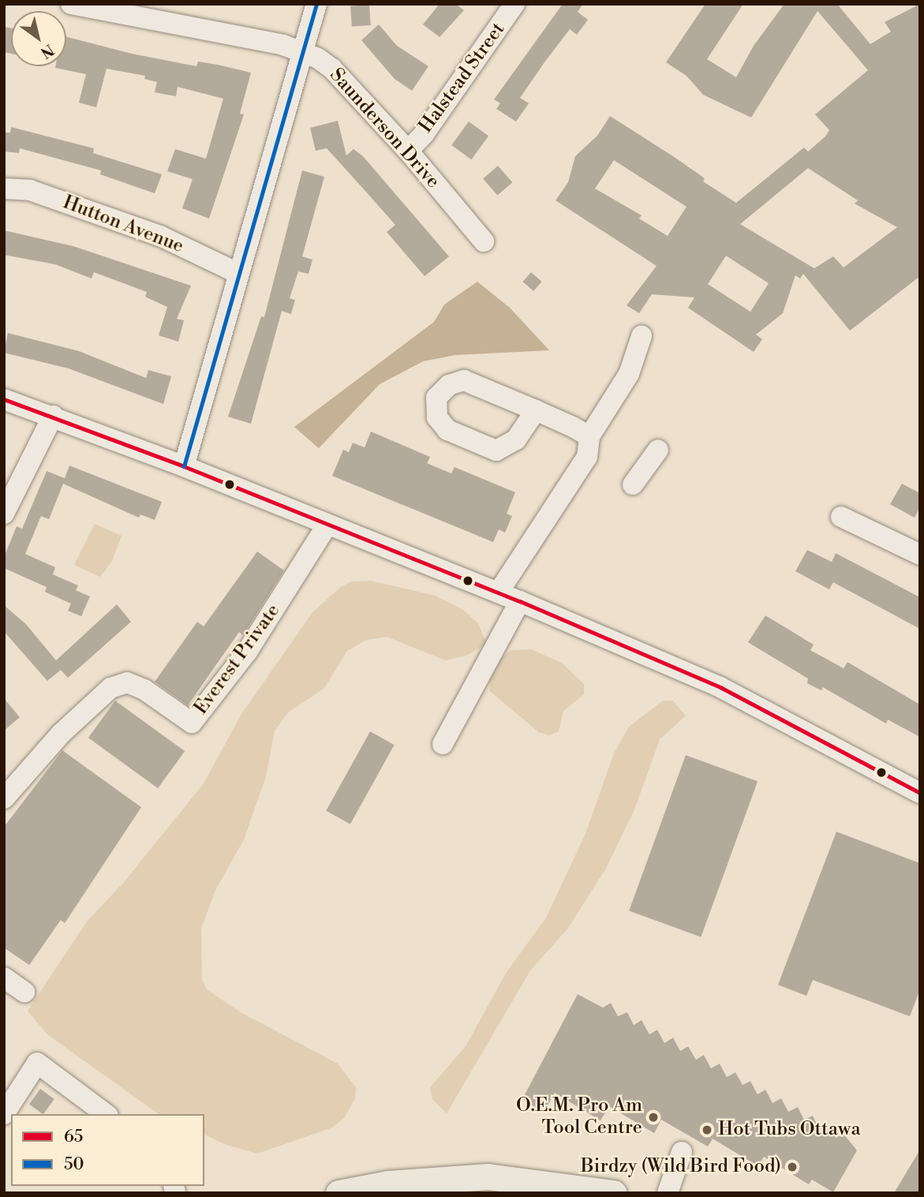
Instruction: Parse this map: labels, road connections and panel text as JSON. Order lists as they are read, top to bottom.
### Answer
{
  "streets": {
    "street": [
      "Halstead Street",
      "Saunderson Drive",
      "Hutton Avenue",
      "Everest Private"
    ]
  },
  "crossings": [
    ["Halstead Street", "Saunderson Drive"]
  ],
  "places": ["O.E.M. Pro Am Tool Centre", "Hot Tubs Ottawa", "Birdzy (Wild Bird Food)"],
  "lines": ["transit line 50", "transit line 65"],
  "legend": ["65", "50"],
  "north": "bottom right"
}
